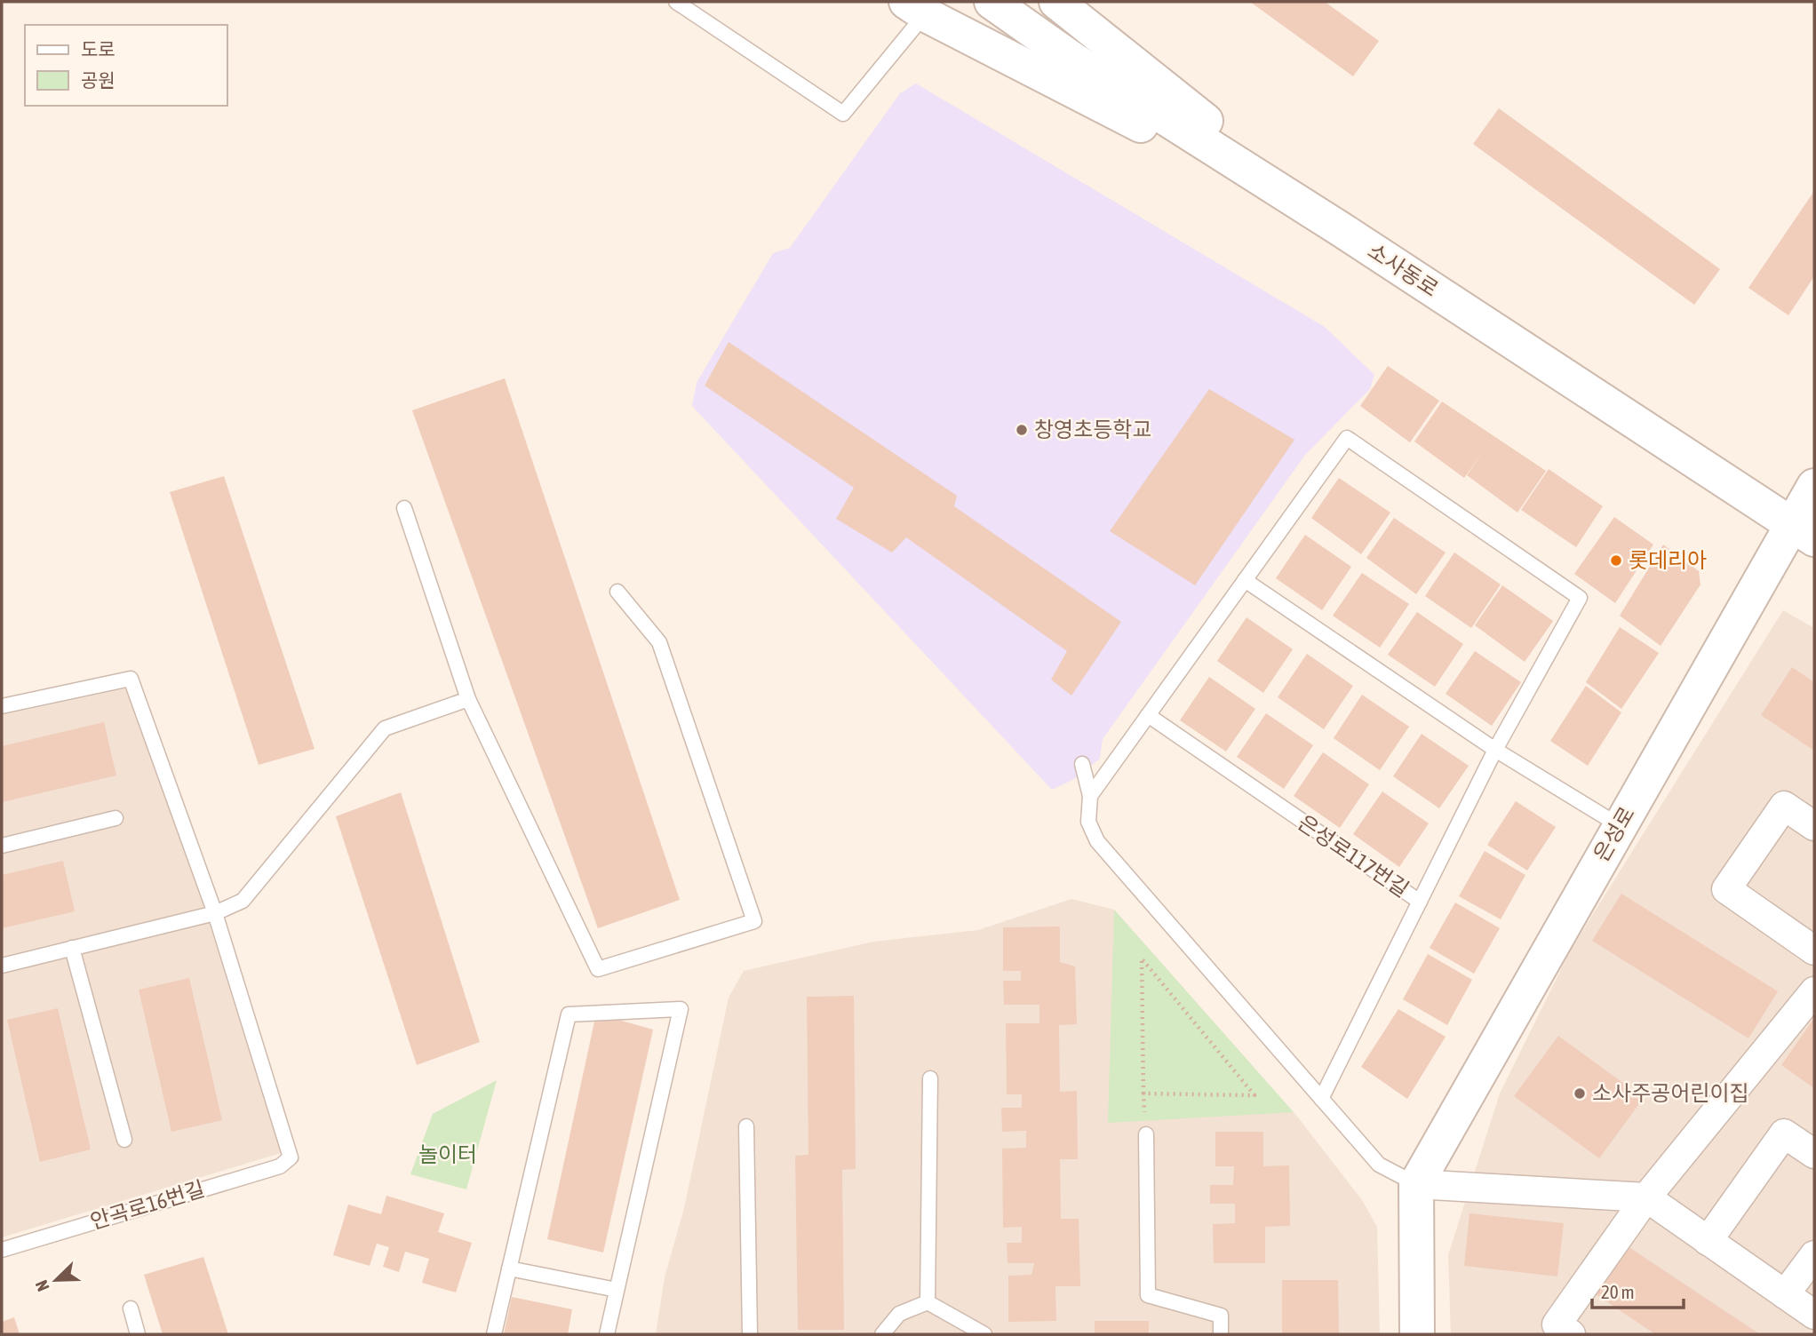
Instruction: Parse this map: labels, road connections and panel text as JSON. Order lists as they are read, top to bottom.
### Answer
{
  "streets": {
    "street": ["소사동로", "은성로"],
    "lane": ["은성로117번길", "안곡로16번길"]
  },
  "crossings": [
    ["소사동로", "은성로"]
  ],
  "parks": ["놀이터"],
  "places": ["창영초등학교", "롯데리아", "소사주공어린이집"],
  "legend": ["도로", "공원"],
  "scale_bar": "20 m",
  "north": "bottom left"
}
